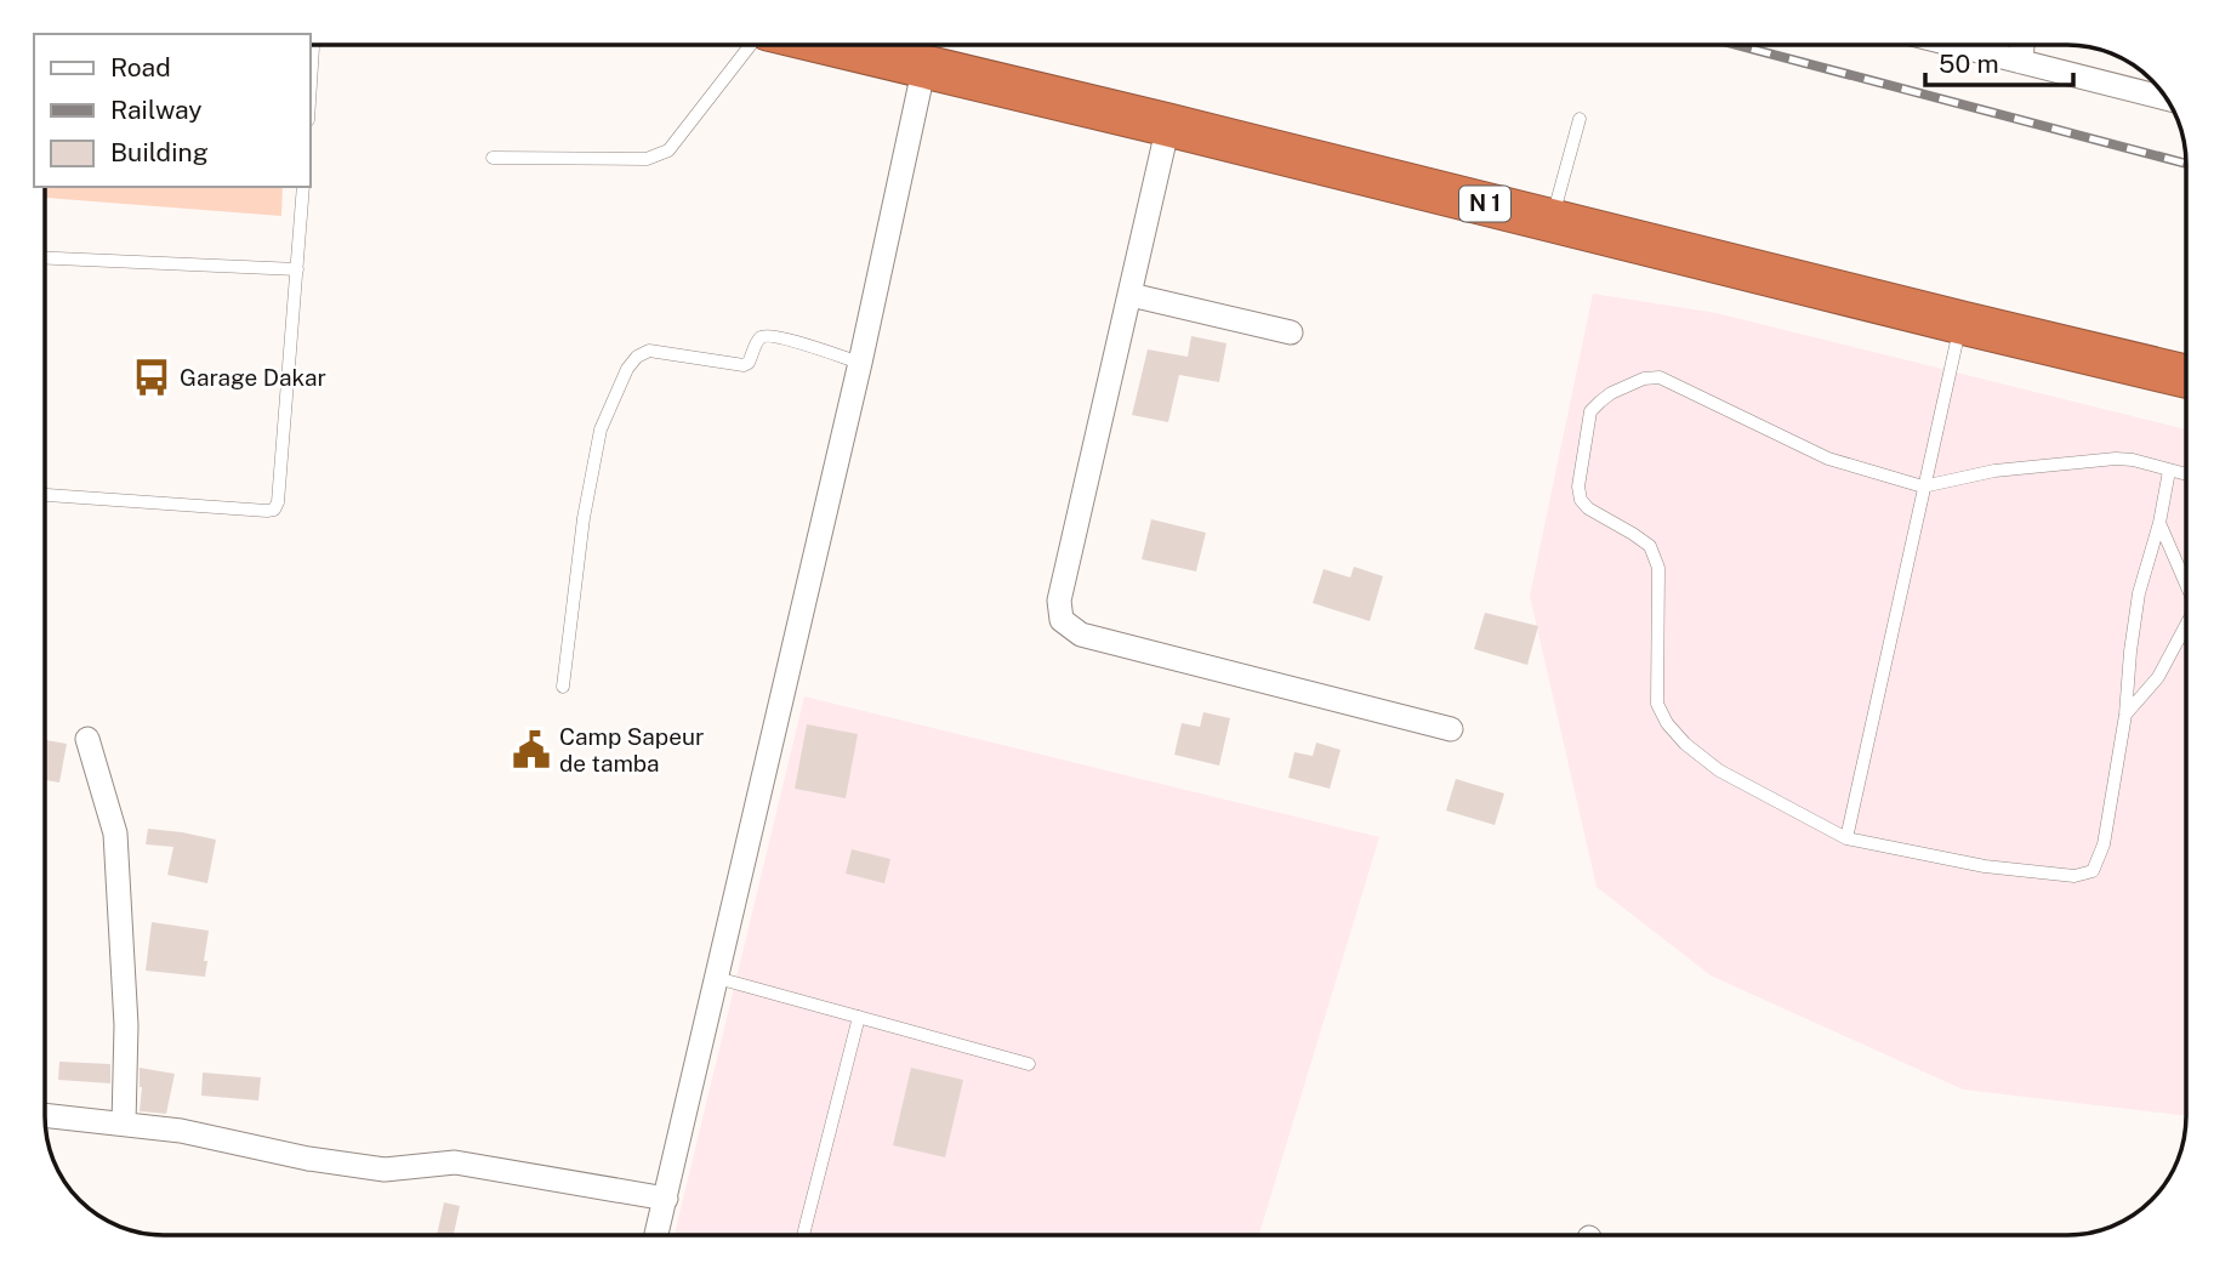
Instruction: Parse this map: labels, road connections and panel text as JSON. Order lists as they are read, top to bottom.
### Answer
{
  "streets": {
    "highway": ["N 1"]
  },
  "places": {
    "bus stop": ["Garage Dakar"],
    "public building": ["Camp Sapeur de tamba"]
  },
  "legend": ["Road", "Railway", "Building"],
  "scale_bar": "50 m"
}
